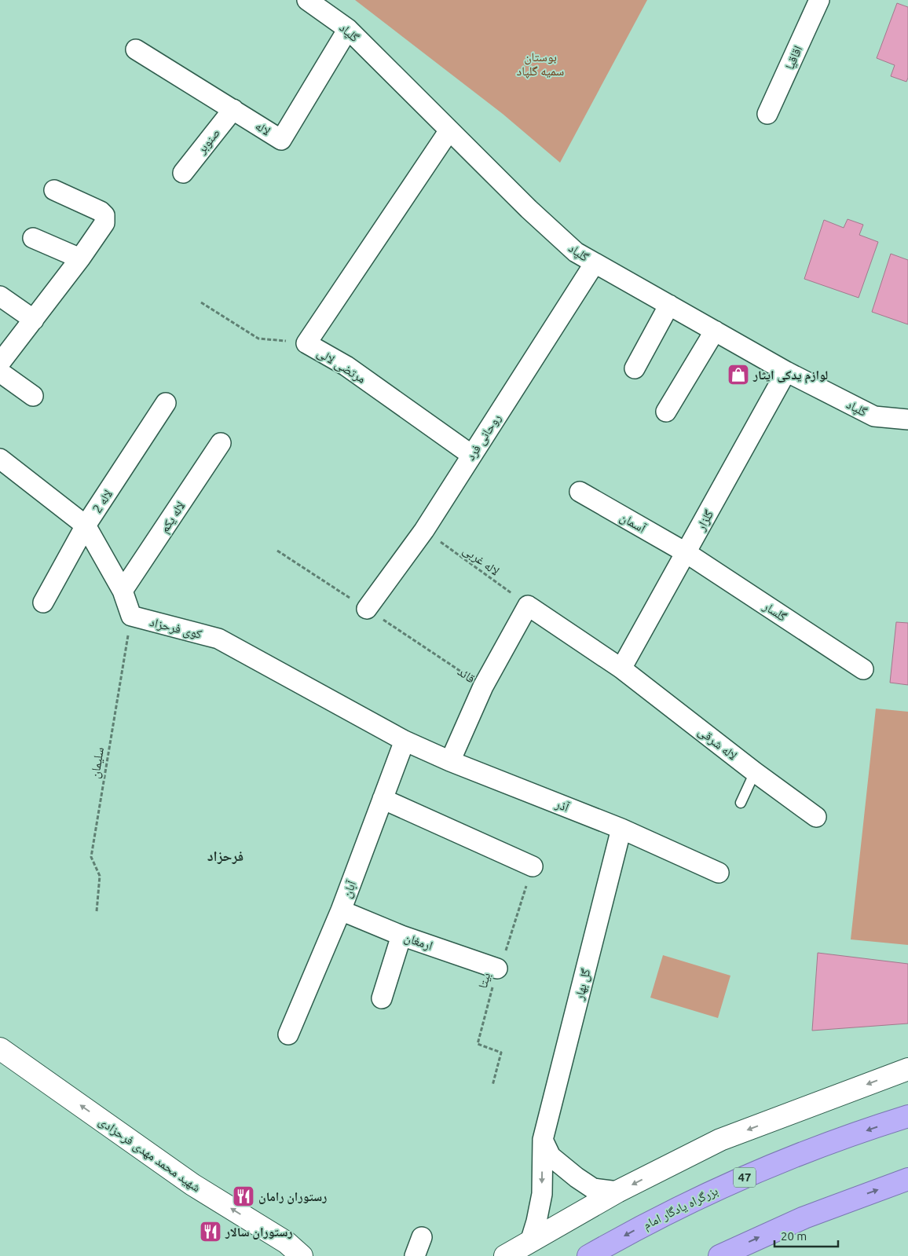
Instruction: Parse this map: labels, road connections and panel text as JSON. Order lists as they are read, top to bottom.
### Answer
{
  "streets": {
    "highway": ["47", "بزرگراه یادگار امام"],
    "street": [
      "گلپاد",
      "اقاقیا",
      "لاله",
      "صنوبر",
      "مرتضی لالی",
      "روحانی فرد",
      "لاله 2",
      "لاله یکم",
      "گلزار",
      "آسمان",
      "گلسار",
      "کوی فرحزاد",
      "قائد",
      "لاله شرقی",
      "آذر",
      "آبان",
      "ارمغان",
      "گل بهار",
      "شهید محمد مهدی فرحزادی"
    ],
    "path": ["لاله غربی", "سلیمان", "بیتا"]
  },
  "crossings": [
    ["گلپاد", "لاله"],
    ["گلپاد", "روحانی فرد"],
    ["گلپاد", "گلزار"],
    ["لاله", "صنوبر"],
    ["مرتضی لالی", "روحانی فرد"],
    ["روحانی فرد", "لاله غربی"],
    ["روحانی فرد", "قائد"],
    ["گلزار", "آسمان"],
    ["گلزار", "گلسار"],
    ["گلزار", "لاله شرقی"],
    ["آسمان", "گلسار"],
    ["لاله غربی", "قائد"],
    ["کوی فرحزاد", "سلیمان"],
    ["کوی فرحزاد", "آذر"],
    ["کوی فرحزاد", "آبان"],
    ["آذر", "آبان"],
    ["آذر", "گل بهار"],
    ["آبان", "ارمغان"],
    ["ارمغان", "بیتا"]
  ],
  "one_way": ["شهید محمد مهدی فرحزادی"],
  "districts": ["فرحزاد"],
  "parks": ["بوستان سمیه گلپاد"],
  "places": {
    "shop": ["لوازم یدکی ایثار"],
    "restaurant": ["رستوران رامان", "رستوران سالار"]
  },
  "scale_bar": "20 m"
}
